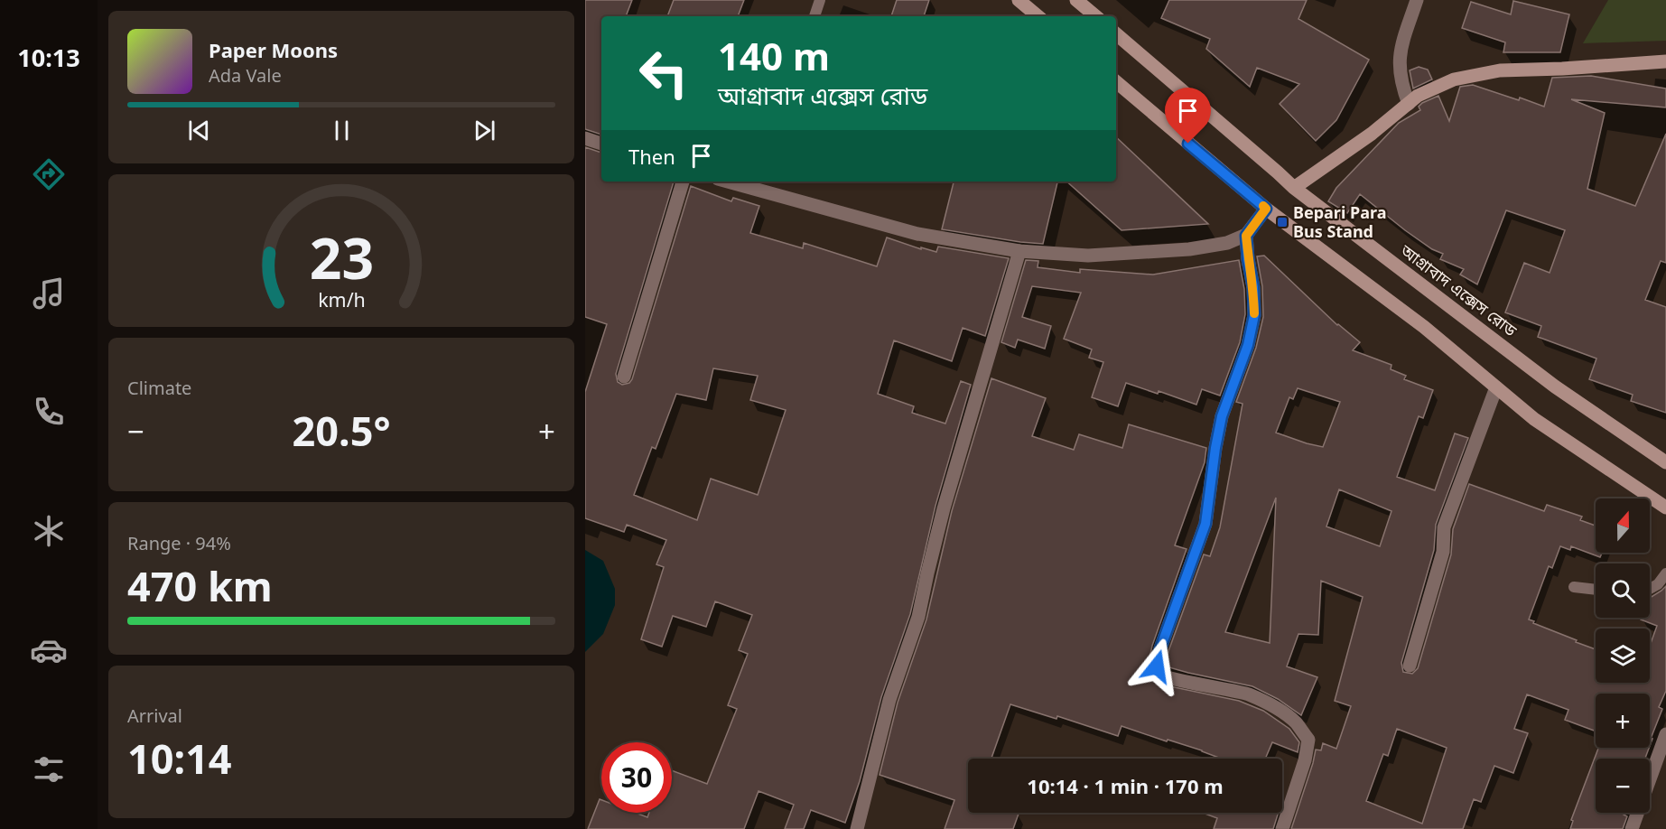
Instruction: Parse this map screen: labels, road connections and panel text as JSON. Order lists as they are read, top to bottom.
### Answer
{
  "streets": {
    "main road": ["আগ্রাবাদ এক্সেস রোড"]
  },
  "places": {
    "transit": ["Bepari Para Bus Stand"]
  },
  "north": "top",
  "page": {
    "tabs": "10:13",
    "turn": ["140 m", "আগ্রাবাদ এক্সেস রোড"],
    "song": ["Paper Moons", "Ada Vale"],
    "then": "Then",
    "tile": [
      "Climate",
      ["Range · 94%", "470 km"],
      ["Arrival", "10:14"]
    ],
    "heat": ["−", "20.5°", "+"],
    "map_buttons": ["+", "−"],
    "limit": "30",
    "trip": "10:14 · 1 min · 170 m",
    "gauge": ["23", "km/h"]
  }
}
